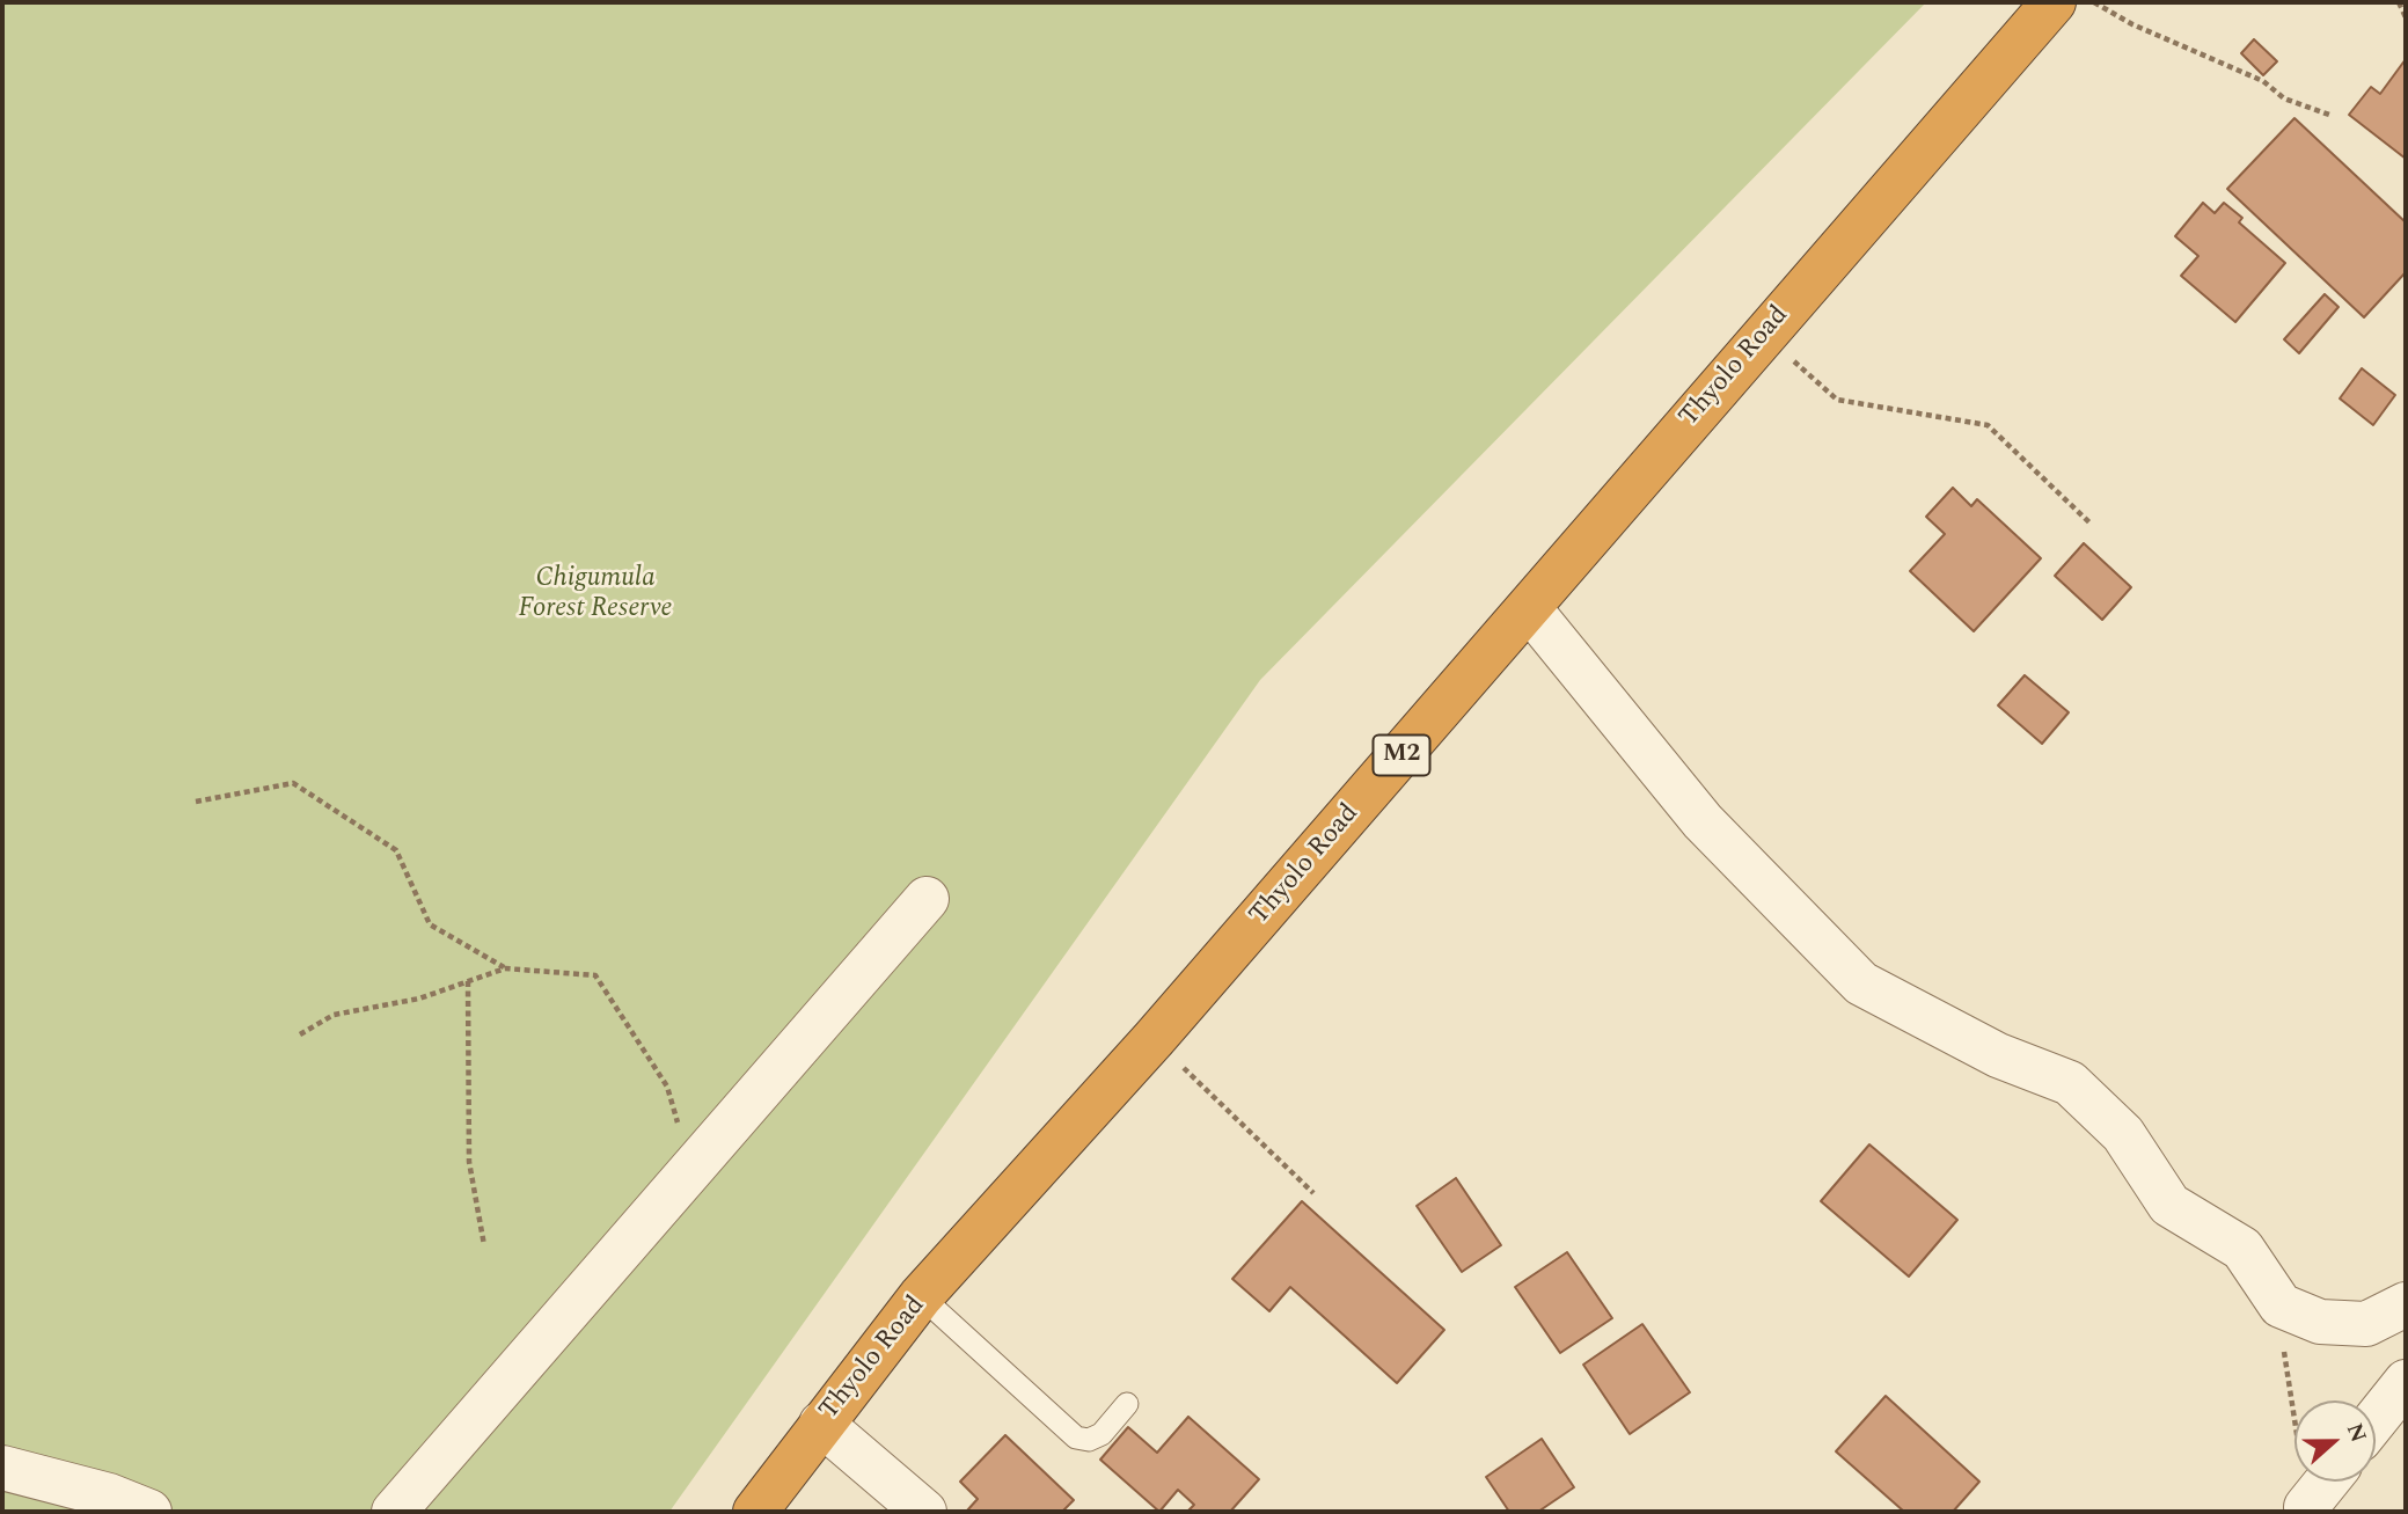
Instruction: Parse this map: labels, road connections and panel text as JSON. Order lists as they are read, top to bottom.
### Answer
{
  "streets": {
    "highway": ["Thyolo Road", "M2"]
  },
  "parks": ["Chigumula Forest Reserve"],
  "north": "right"
}
